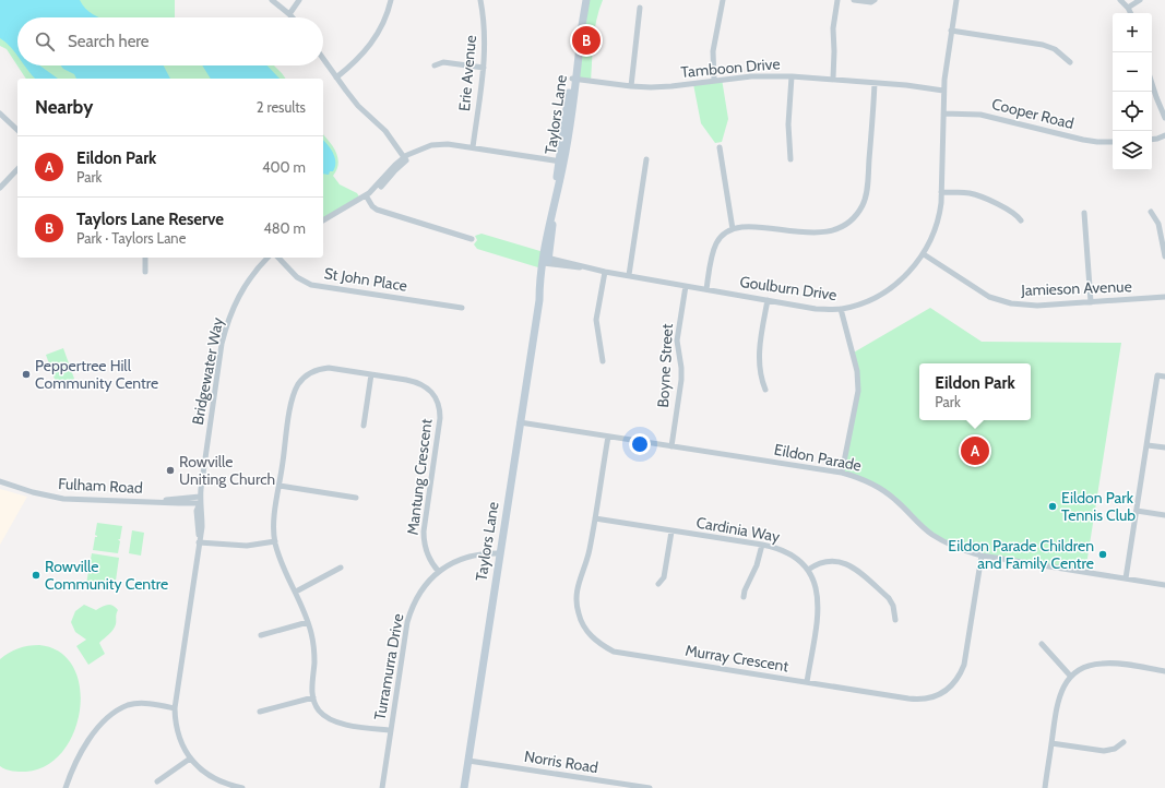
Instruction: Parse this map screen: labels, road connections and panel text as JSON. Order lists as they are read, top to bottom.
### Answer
{
  "streets": {
    "main road": ["Taylors Lane"],
    "street": [
      "Tamboon Drive",
      "Erie Avenue",
      "Cooper Road",
      "St John Place",
      "Goulburn Drive",
      "Jamieson Avenue",
      "Boyne Street",
      "Bridgewater Way",
      "Eildon Parade",
      "Mantung Crescent",
      "Fulham Road",
      "Cardinia Way",
      "Murray Crescent",
      "Turramurra Drive",
      "Norris Road"
    ]
  },
  "crossings": [
    ["Tamboon Drive", "Taylors Lane"],
    ["Tamboon Drive", "Goulburn Drive"],
    ["Cooper Road", "Goulburn Drive"],
    ["Taylors Lane", "Goulburn Drive"],
    ["Taylors Lane", "Eildon Parade"],
    ["Taylors Lane", "Turramurra Drive"],
    ["Taylors Lane", "Norris Road"],
    ["Goulburn Drive", "Jamieson Avenue"],
    ["Goulburn Drive", "Boyne Street"],
    ["Boyne Street", "Eildon Parade"],
    ["Bridgewater Way", "Fulham Road"],
    ["Eildon Parade", "Murray Crescent"],
    ["Mantung Crescent", "Turramurra Drive"],
    ["Cardinia Way", "Murray Crescent"]
  ],
  "places": [
    "Peppertree Hill Community Centre",
    "Rowville Uniting Church",
    "Eildon Park Tennis Club",
    "Eildon Parade Children and Family Centre",
    "Rowville Community Centre"
  ],
  "page": {
    "map_buttons": ["+", "−"],
    "search": "Search here",
    "pins": ["B", "A"],
    "heading": ["Nearby", "2 results"],
    "list": [
      {
        "mark": "A",
        "name": "Eildon Park",
        "note": "Park",
        "value": "400 m"
      },
      {
        "mark": "B",
        "name": "Taylors Lane Reserve",
        "note": "Park · Taylors Lane",
        "value": "480 m"
      }
    ],
    "popup": ["Eildon Park", "Park"]
  }
}
